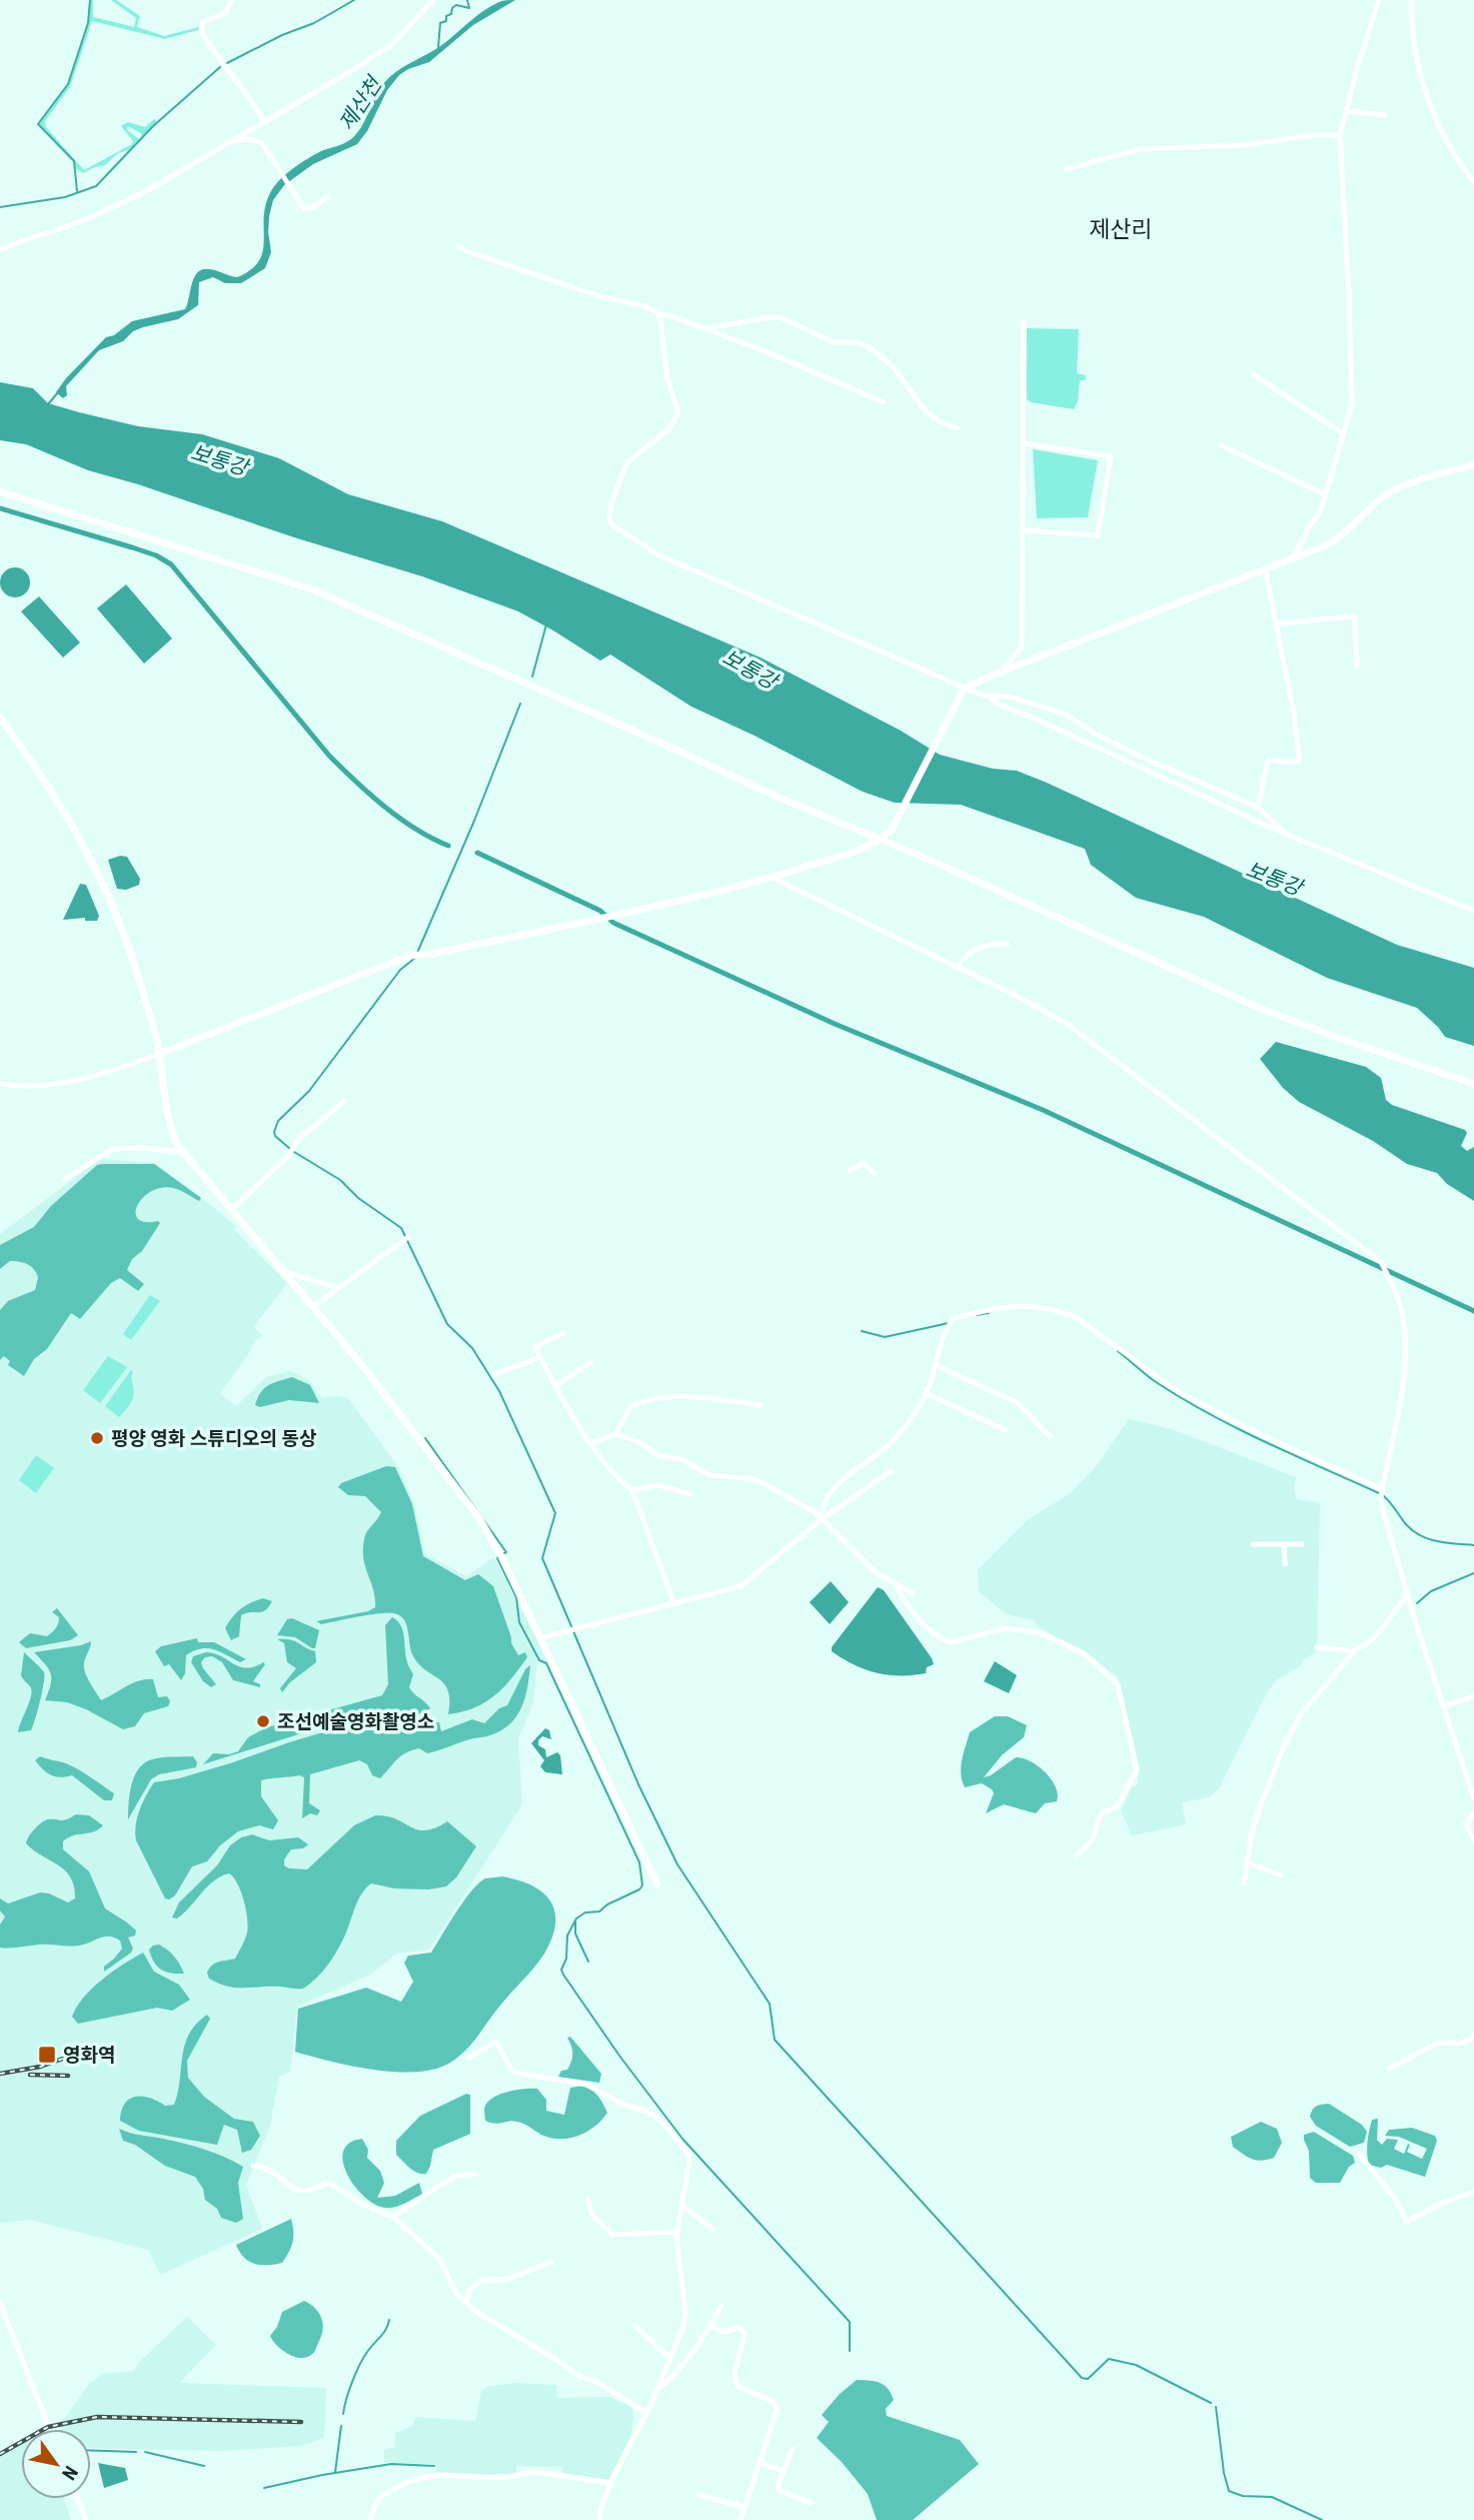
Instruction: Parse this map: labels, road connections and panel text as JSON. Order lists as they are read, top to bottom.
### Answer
{
  "districts": ["제산리"],
  "water": ["제산천", "보통강"],
  "places": {
    "other": ["평양 영화 스튜디오의 동상", "조선예술영화촬영소"],
    "transit": ["영화역"]
  },
  "north": "bottom right"
}
